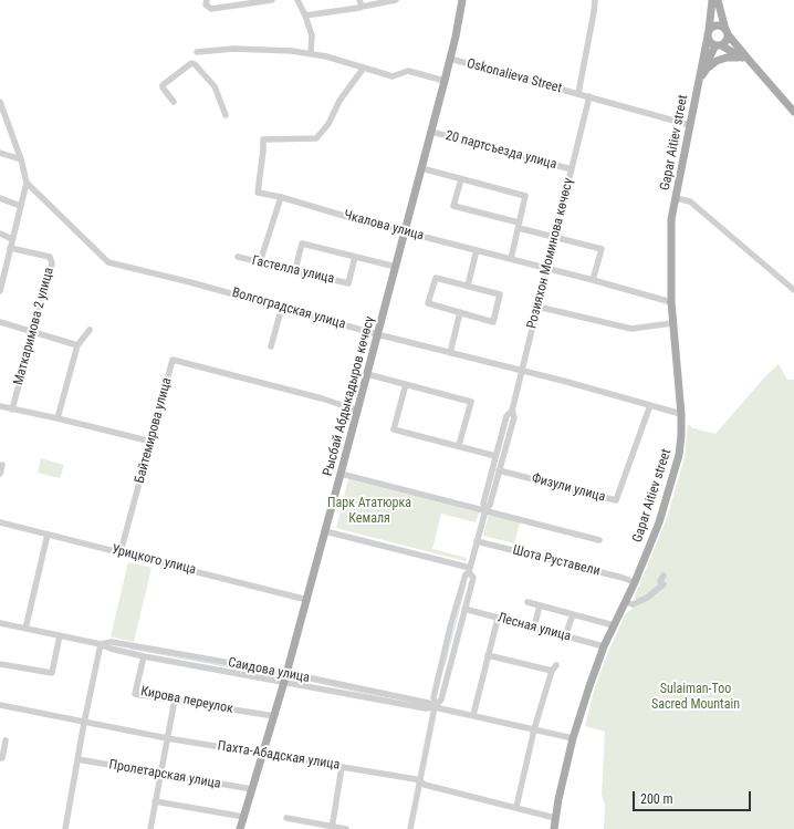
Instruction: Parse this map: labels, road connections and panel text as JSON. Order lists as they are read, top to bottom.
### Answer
{
  "streets": {
    "main road": ["Gapar Aitiev street", "Рысбай Абдыкадыров көчөсү"],
    "street": [
      "Oskonalieva Street",
      "20 партсъезда улица",
      "Чкалова улица",
      "Розияхон Моминова көчөсү",
      "Гастелла улица",
      "Волгоградская улица",
      "Маткаримова 2 улица",
      "Байтемирова улица",
      "Физули улица",
      "Урицкого улица",
      "Шота Руставели",
      "Лесная улица",
      "Саидова улица",
      "Кирова переулок",
      "Пахта-Абадская улица",
      "Пролетарская улица"
    ]
  },
  "crossings": [
    ["Oskonalieva Street", "Gapar Aitiev street"],
    ["Oskonalieva Street", "Розияхон Моминова көчөсү"],
    ["Oskonalieva Street", "Рысбай Абдыкадыров көчөсү"],
    ["Gapar Aitiev street", "Чкалова улица"],
    ["Gapar Aitiev street", "Волгоградская улица"],
    ["Gapar Aitiev street", "Шота Руставели"],
    ["Gapar Aitiev street", "Лесная улица"],
    ["Gapar Aitiev street", "Саидова улица"],
    ["Gapar Aitiev street", "Пахта-Абадская улица"],
    ["20 партсъезда улица", "Розияхон Моминова көчөсү"],
    ["20 партсъезда улица", "Рысбай Абдыкадыров көчөсү"],
    ["Чкалова улица", "Розияхон Моминова көчөсү"],
    ["Чкалова улица", "Рысбай Абдыкадыров көчөсү"],
    ["Розияхон Моминова көчөсү", "Волгоградская улица"],
    ["Розияхон Моминова көчөсү", "Физули улица"],
    ["Розияхон Моминова көчөсү", "Шота Руставели"],
    ["Розияхон Моминова көчөсү", "Лесная улица"],
    ["Розияхон Моминова көчөсү", "Саидова улица"],
    ["Розияхон Моминова көчөсү", "Пахта-Абадская улица"],
    ["Волгоградская улица", "Рысбай Абдыкадыров көчөсү"],
    ["Волгоградская улица", "Физули улица"],
    ["Рысбай Абдыкадыров көчөсү", "Байтемирова улица"],
    ["Рысбай Абдыкадыров көчөсү", "Урицкого улица"],
    ["Рысбай Абдыкадыров көчөсү", "Саидова улица"],
    ["Рысбай Абдыкадыров көчөсү", "Кирова переулок"],
    ["Рысбай Абдыкадыров көчөсү", "Пахта-Абадская улица"],
    ["Рысбай Абдыкадыров көчөсү", "Пролетарская улица"],
    ["Байтемирова улица", "Урицкого улица"],
    ["Саидова улица", "Кирова переулок"]
  ],
  "parks": ["Парк Ататюрка Кемаля", "Sulaiman-Too Sacred Mountain"],
  "scale_bar": "200 m"
}
